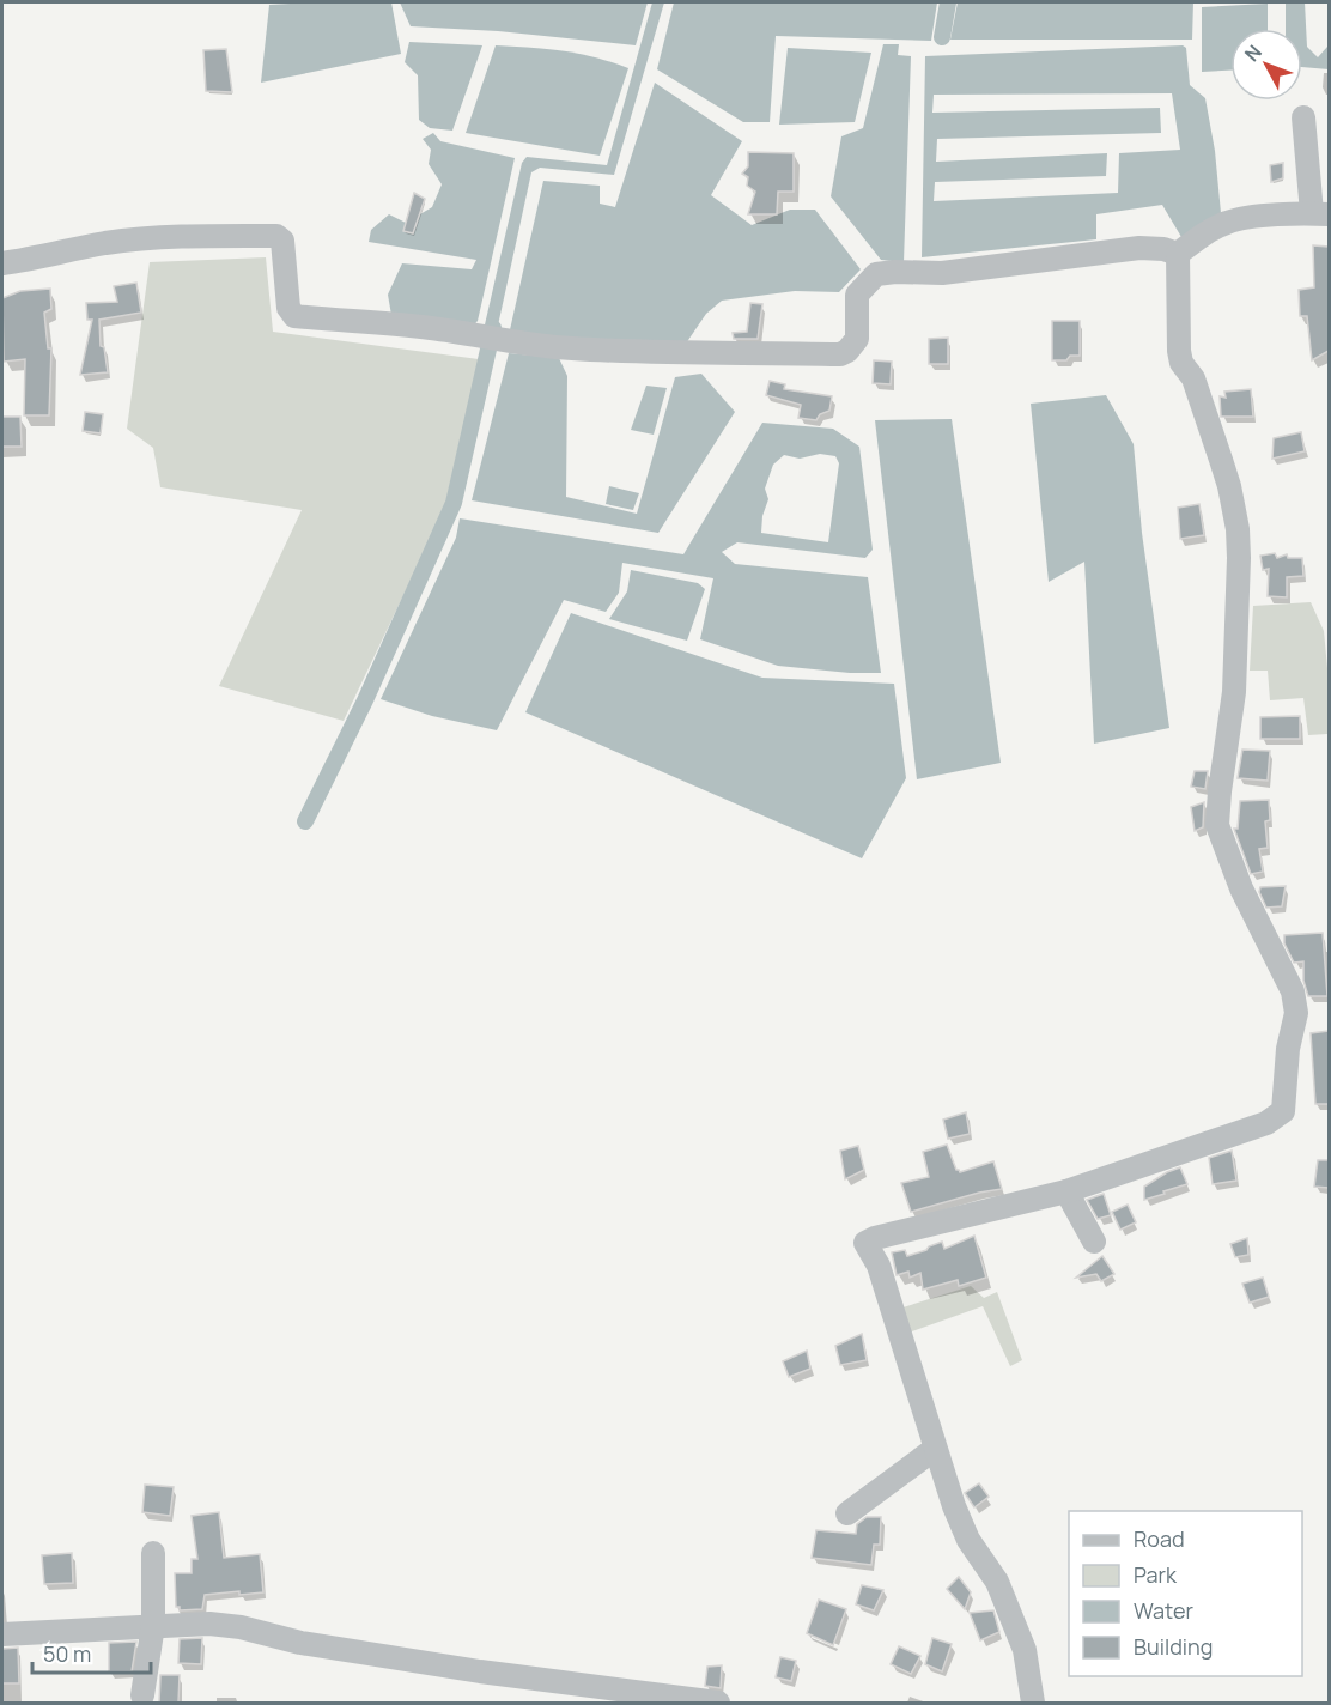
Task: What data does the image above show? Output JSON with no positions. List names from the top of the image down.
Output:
{
  "legend": [
    "Road",
    "Park",
    "Water",
    "Building"
  ],
  "scale_bar": "50 m",
  "north": "top left"
}
